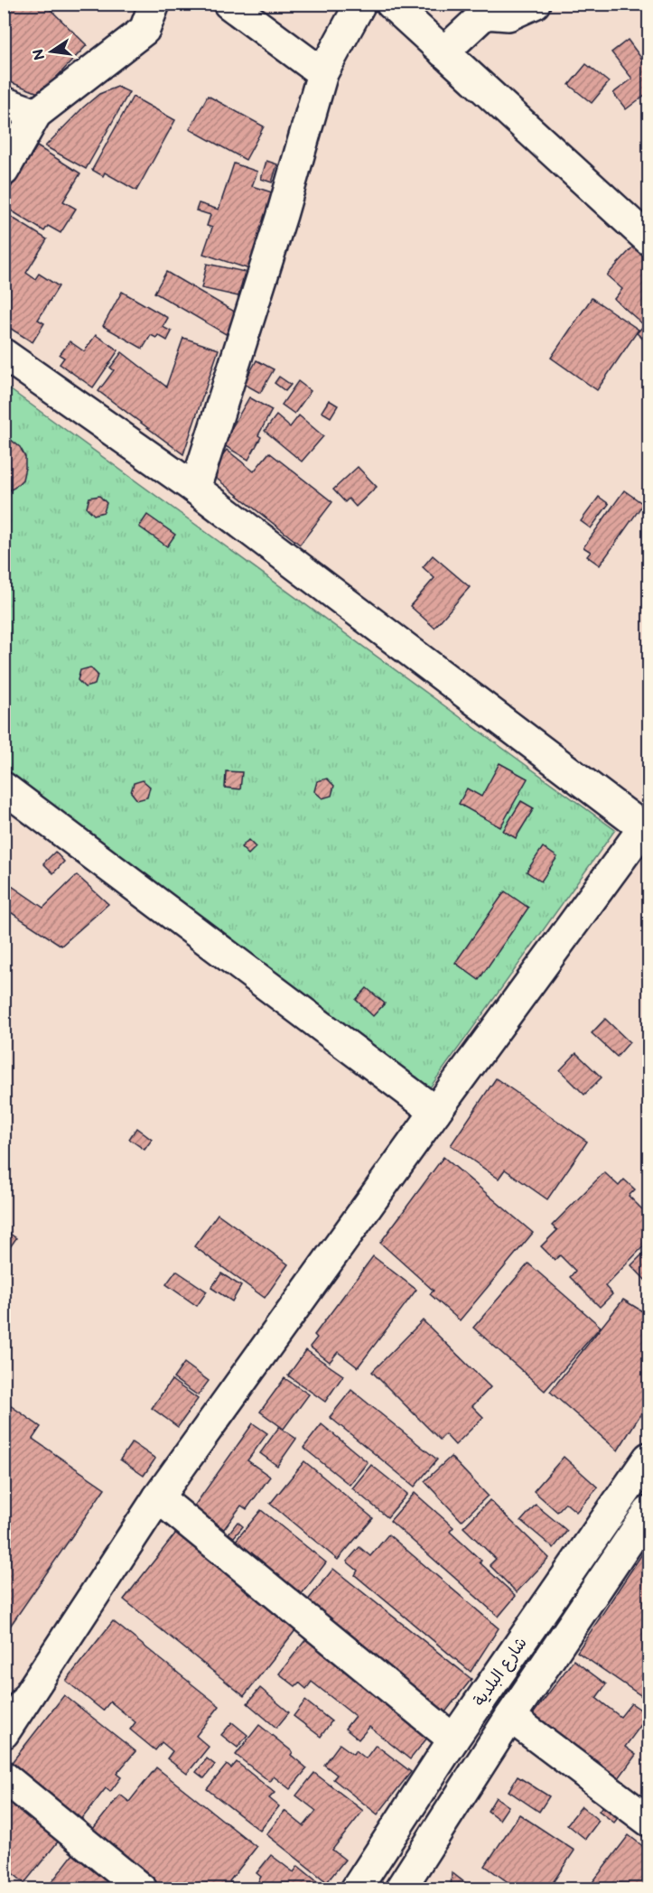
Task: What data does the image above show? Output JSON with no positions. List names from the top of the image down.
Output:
{
  "streets": {
    "street": ["شارع البلدية"]
  },
  "north": "left"
}
